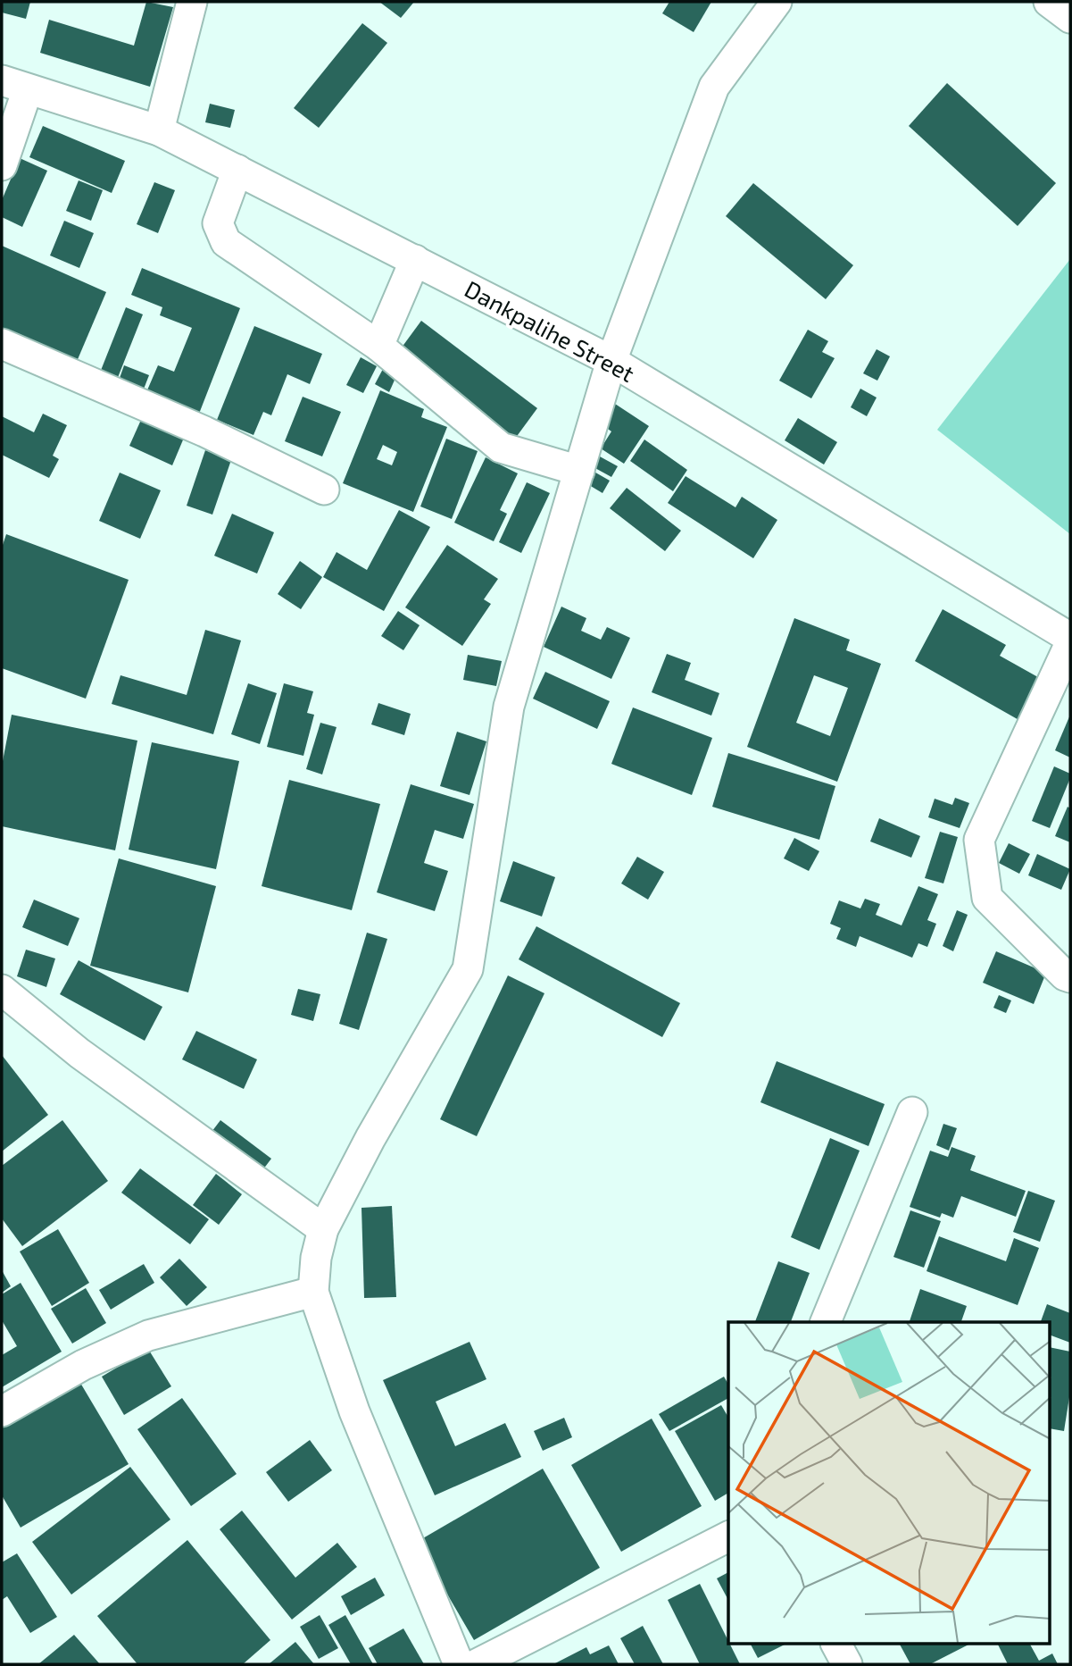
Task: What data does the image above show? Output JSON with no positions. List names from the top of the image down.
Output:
{
  "streets": {
    "street": ["Dankpalihe Street"]
  }
}
